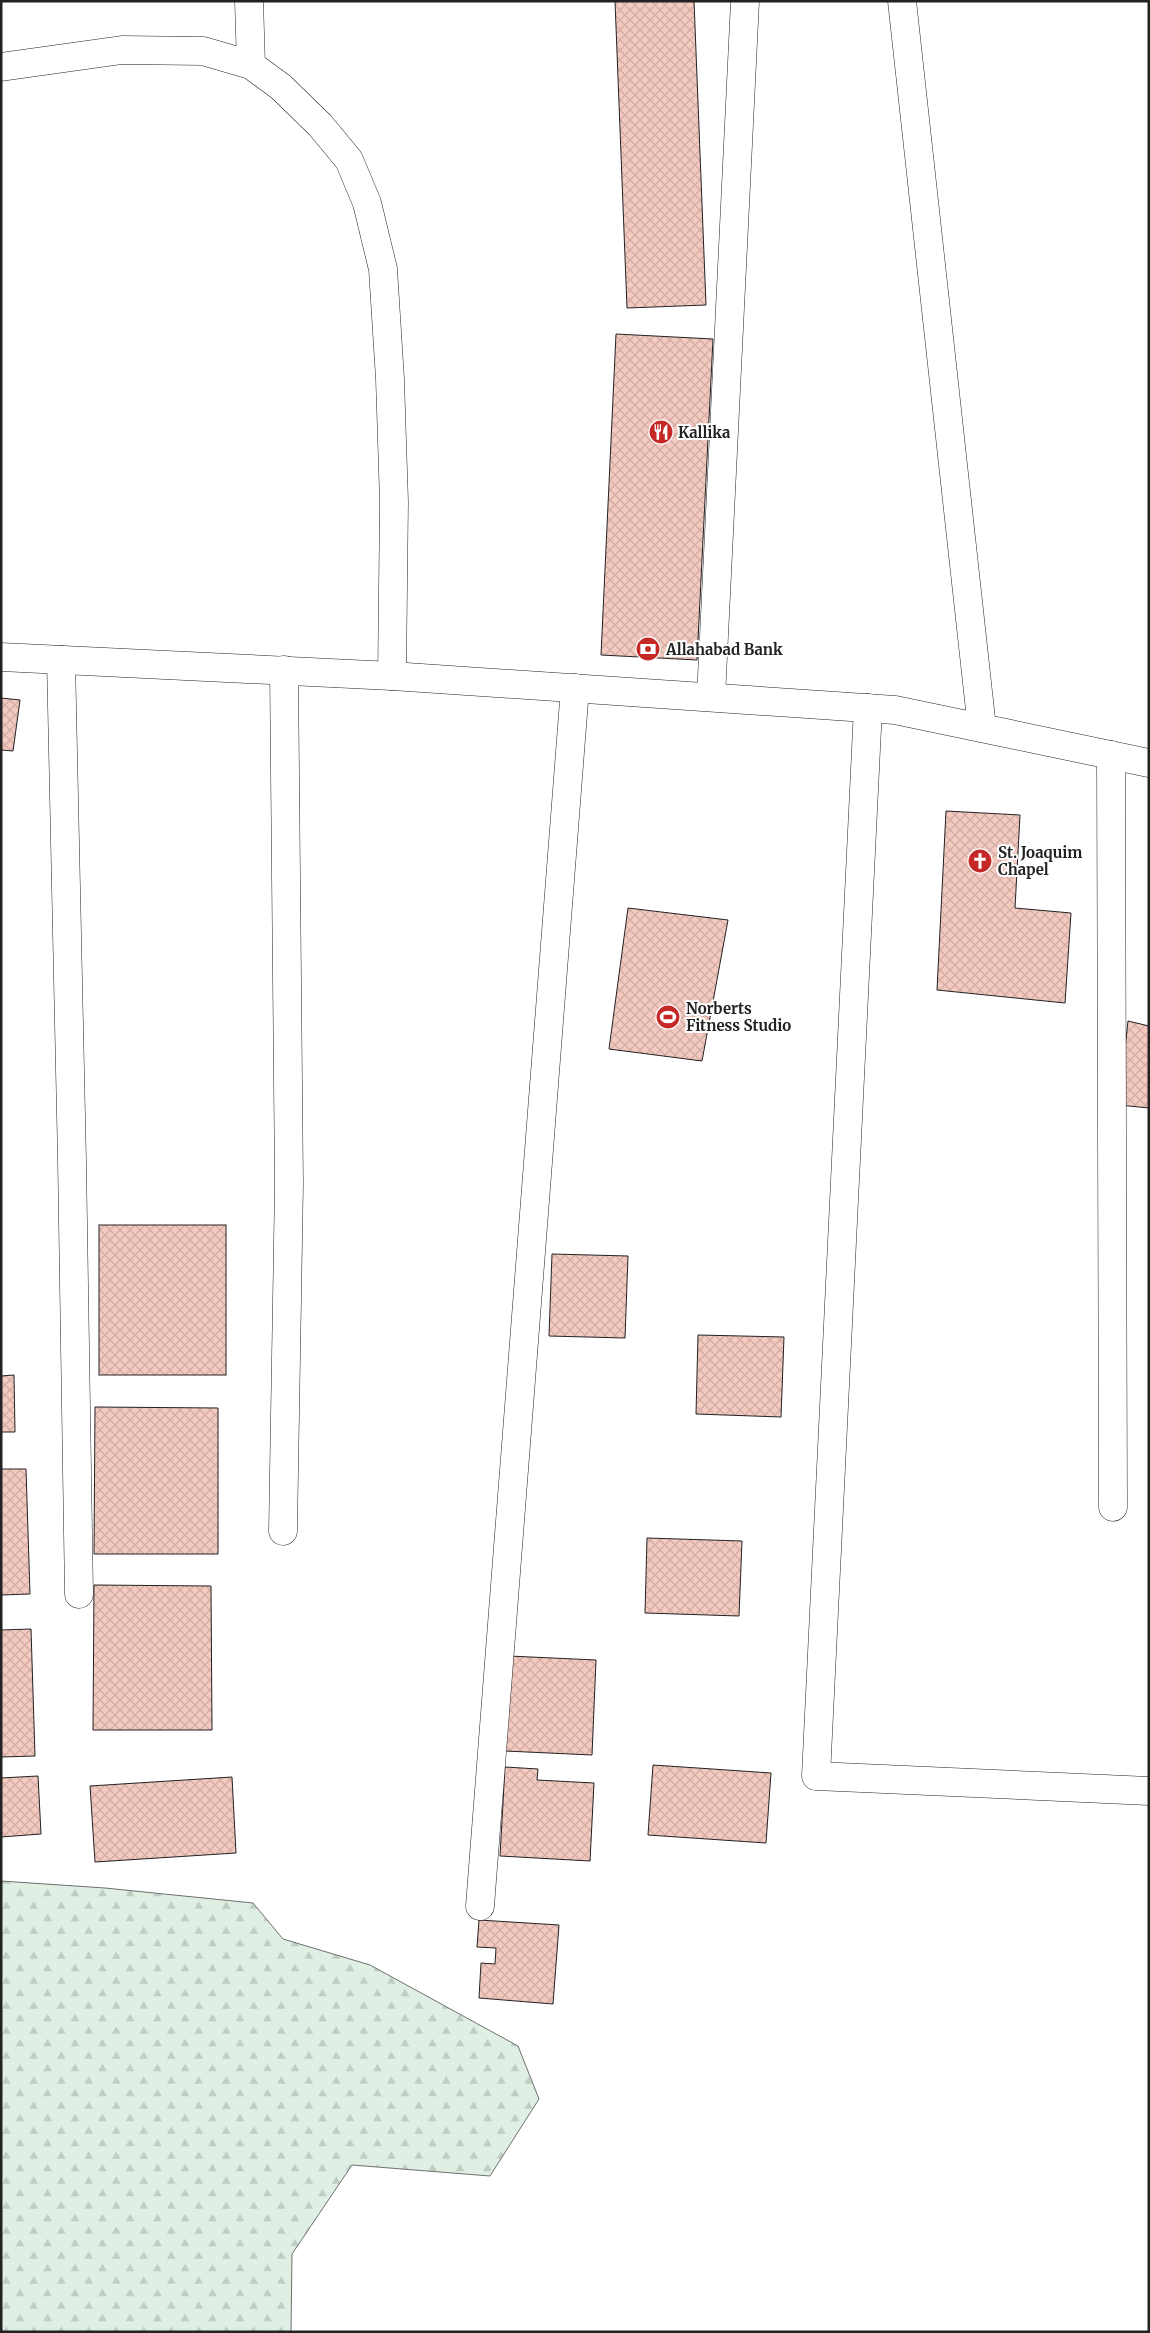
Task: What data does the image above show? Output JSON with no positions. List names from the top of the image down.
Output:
{
  "places": {
    "restaurant": ["Kallika"],
    "bank": ["Allahabad Bank"],
    "church": ["St. Joaquim Chapel"],
    "sports": ["Norberts Fitness Studio"]
  }
}
